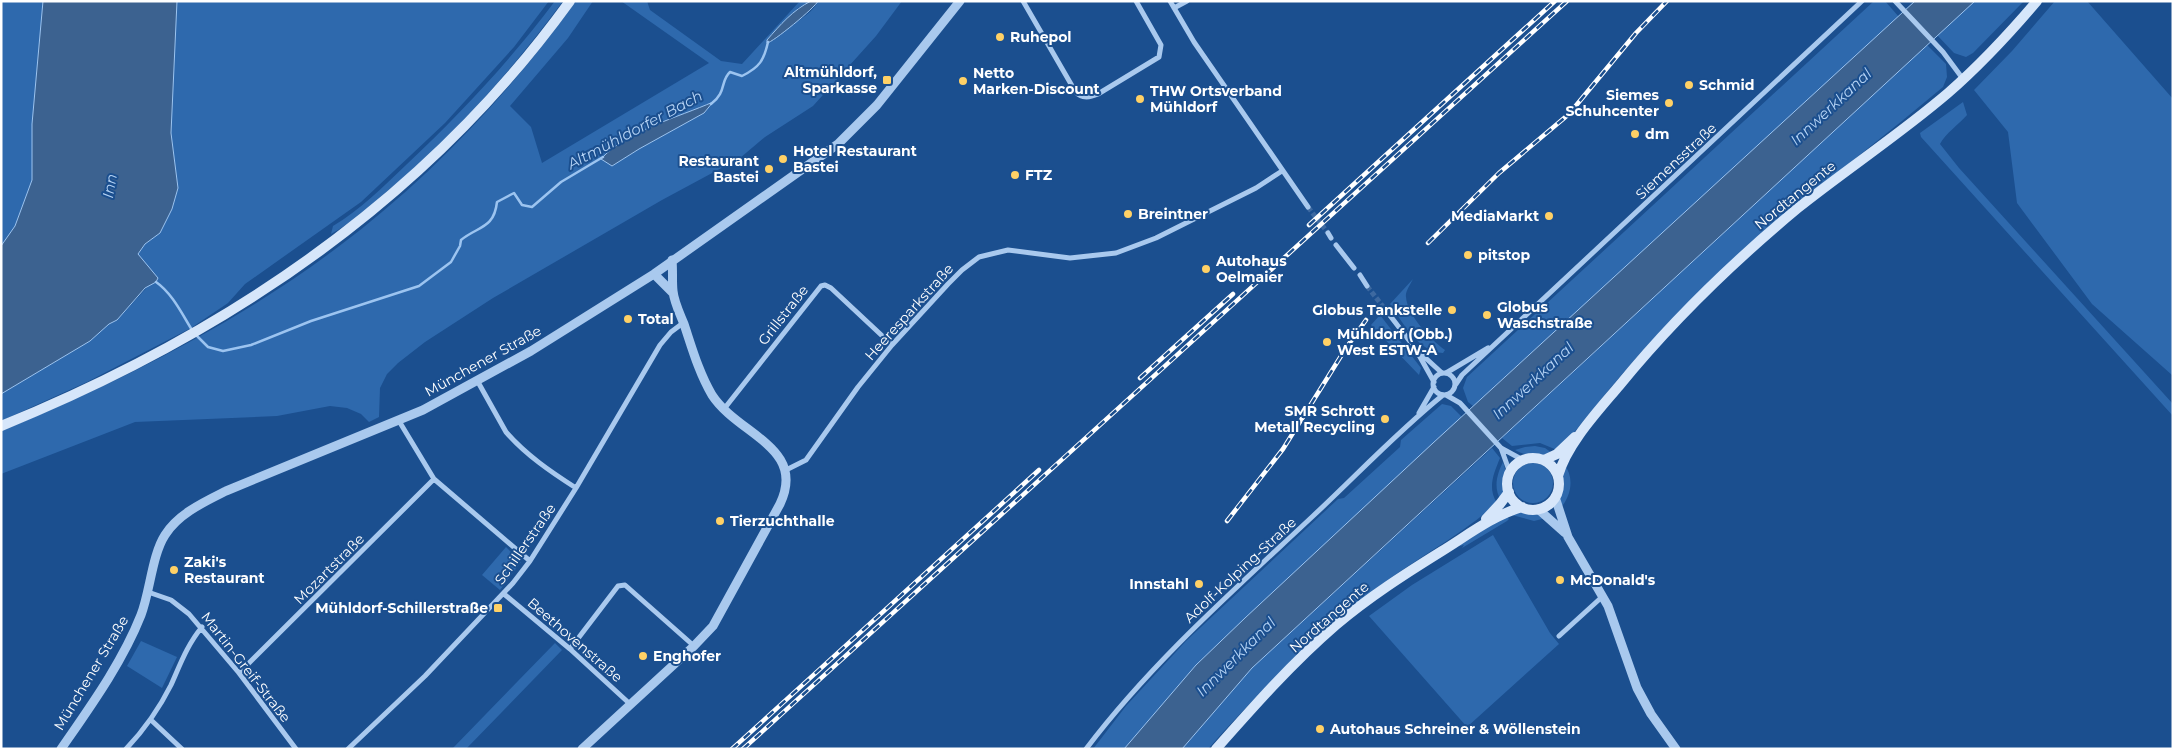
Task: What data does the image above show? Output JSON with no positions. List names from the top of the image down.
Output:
{
  "streets": {
    "main road": ["Nordtangente"],
    "street": [
      "Siemensstraße",
      "Heeresparkstraße",
      "Grillstraße",
      "Münchener Straße",
      "Schillerstraße",
      "Mozartstraße",
      "Adolf-Kolping-Straße",
      "Beethovenstraße",
      "Martin-Greif-Straße"
    ]
  },
  "crossings": [
    ["Siemensstraße", "Adolf-Kolping-Straße"],
    ["Heeresparkstraße", "Grillstraße"],
    ["Münchener Straße", "Martin-Greif-Straße"],
    ["Schillerstraße", "Beethovenstraße"],
    ["Mozartstraße", "Martin-Greif-Straße"]
  ],
  "water": ["Innwerkkanal", "Altmühldorfer Bach", "Inn"],
  "places": {
    "other": [
      "Ruhepol",
      "Netto Marken-Discount",
      "Schmid",
      "THW Ortsverband Mühldorf",
      "Siemes Schuhcenter",
      "dm",
      "Hotel Restaurant Bastei",
      "Restaurant Bastei",
      "FTZ",
      "Breintner",
      "MediaMarkt",
      "pitstop",
      "Autohaus Oelmaier",
      "Globus Tankstelle",
      "Globus Waschstraße",
      "Total",
      "Mühldorf (Obb.) West ESTW-A",
      "SMR Schrott Metall Recycling",
      "Tierzuchthalle",
      "Zaki's Restaurant",
      "McDonald's",
      "Innstahl",
      "Enghofer",
      "Autohaus Schreiner & Wöllenstein"
    ],
    "transit": ["Altmühldorf, Sparkasse", "Mühldorf-Schillerstraße"]
  }
}
